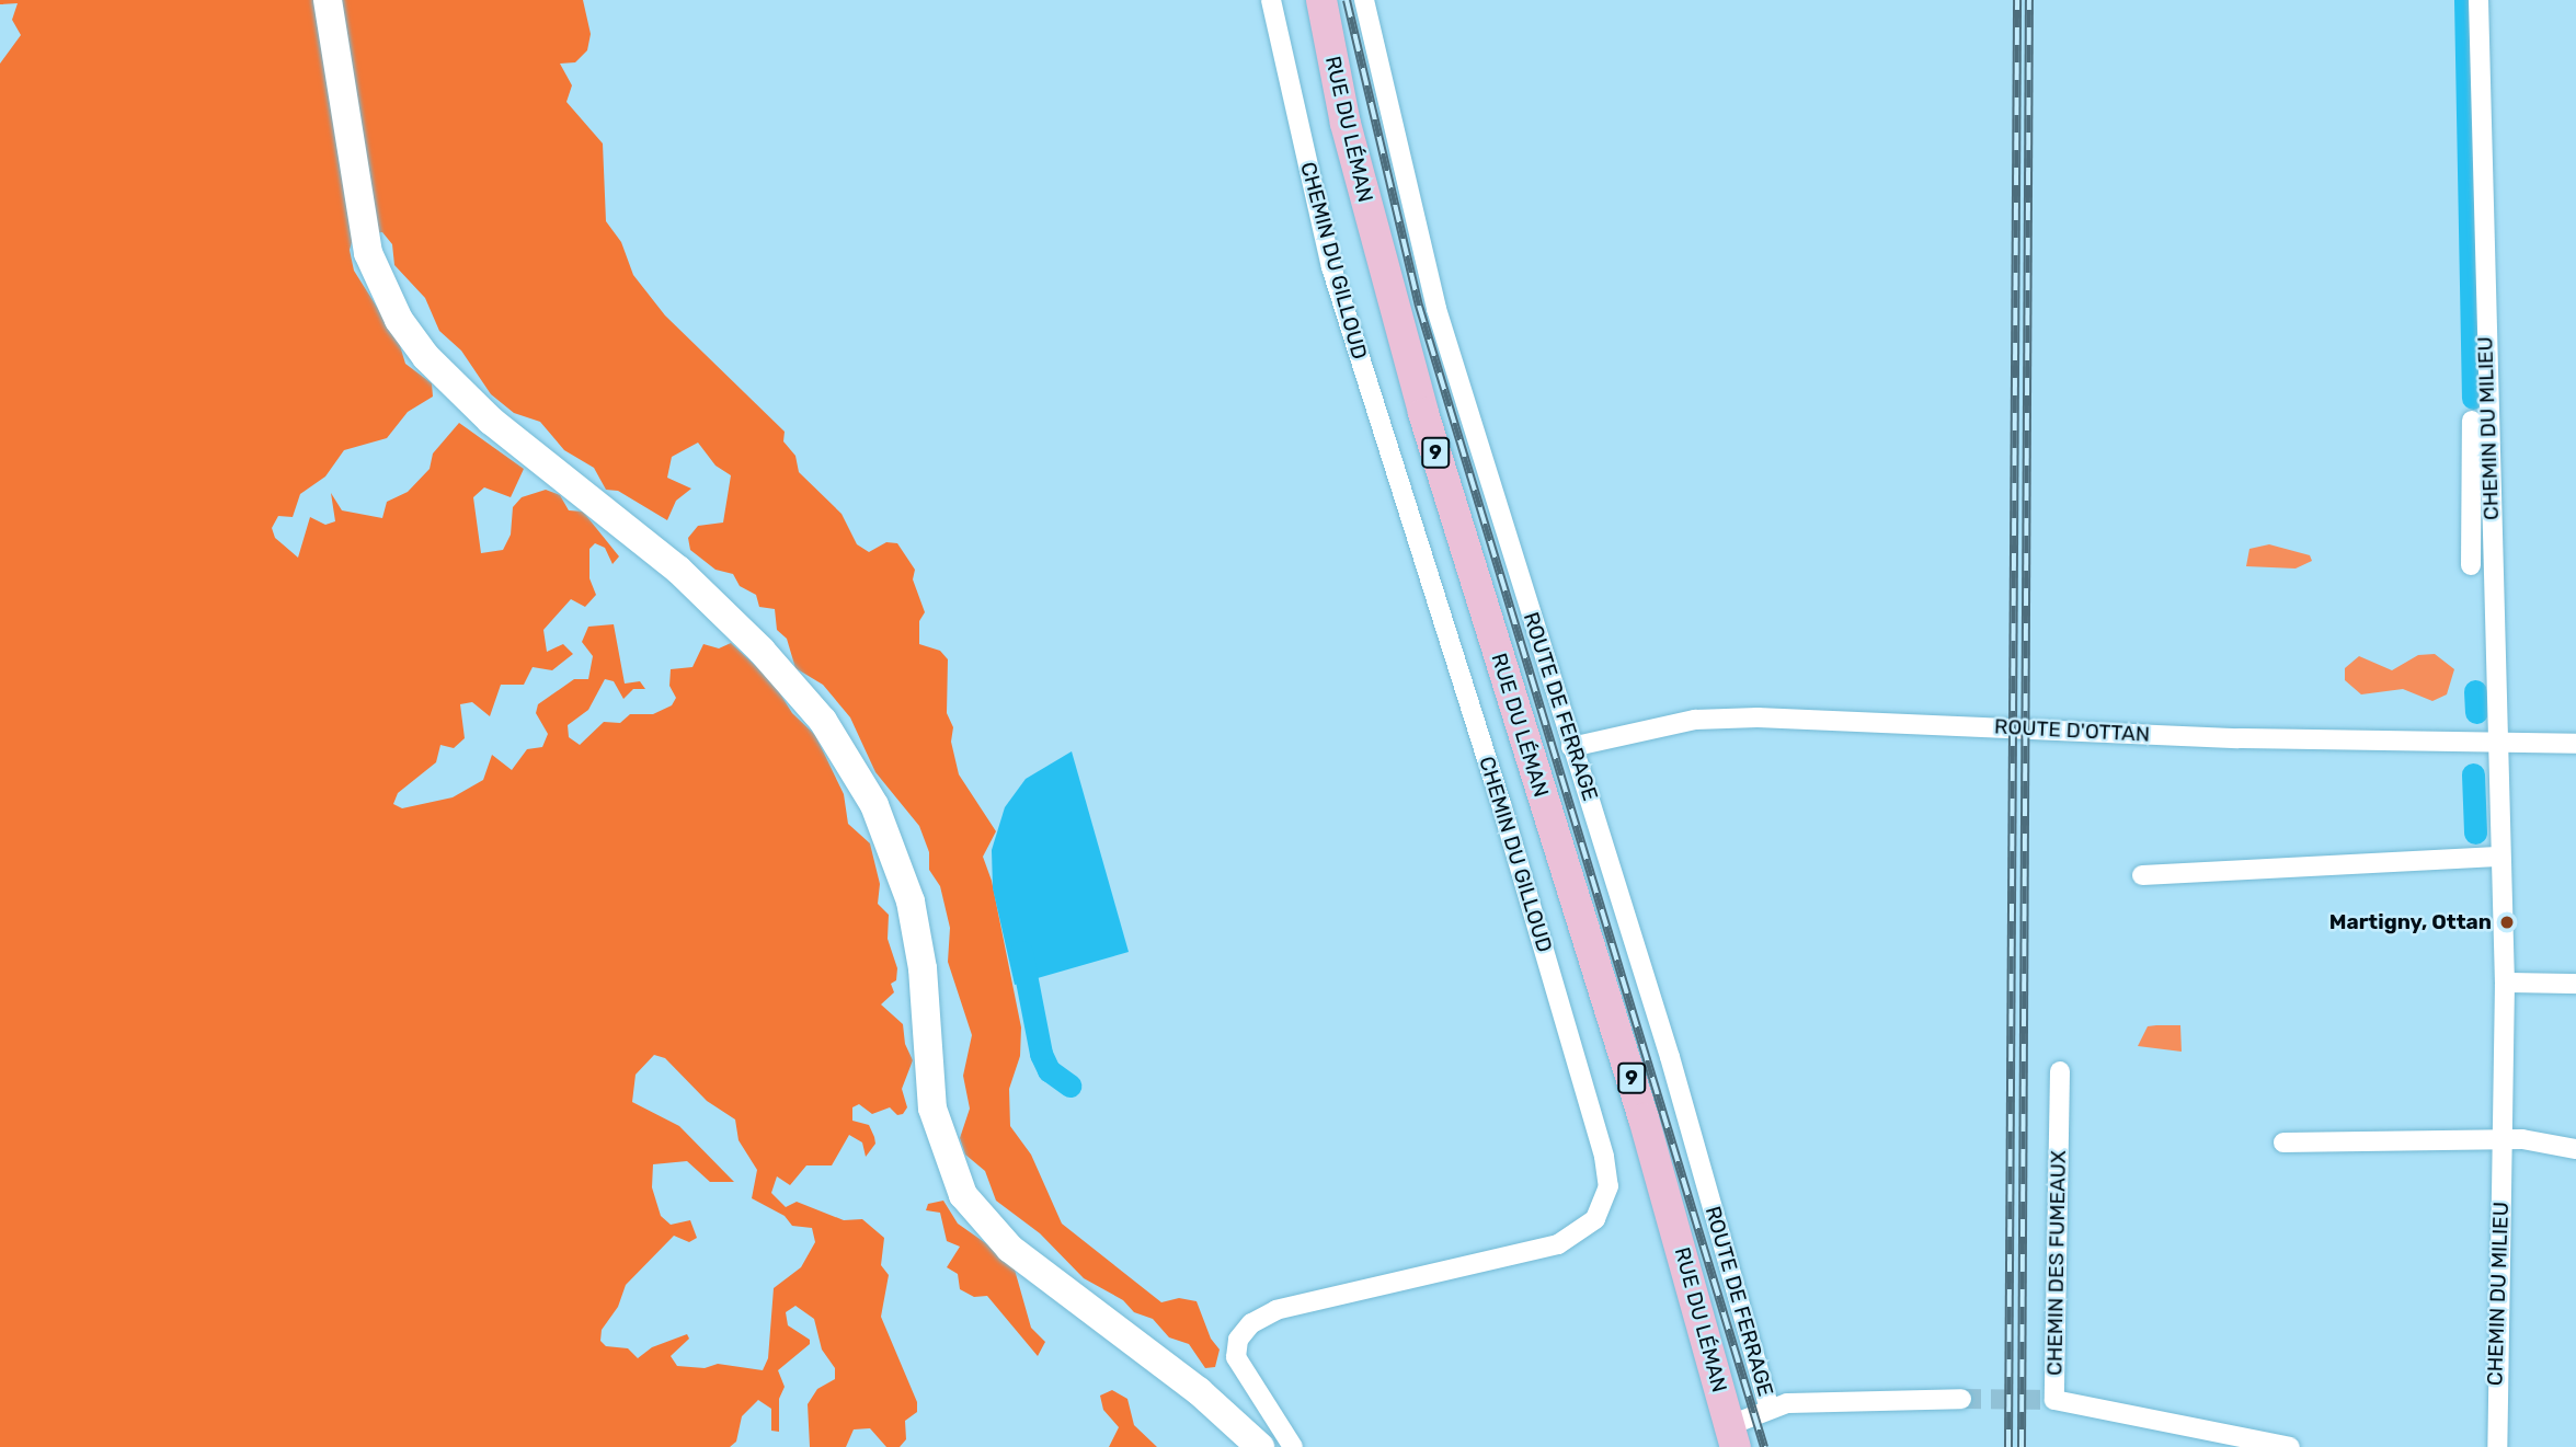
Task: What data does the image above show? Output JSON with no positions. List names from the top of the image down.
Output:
{
  "streets": {
    "main road": ["RUE DU LÉMAN", "9"],
    "street": [
      "CHEMIN DU GILLOUD",
      "CHEMIN DU MILIEU",
      "ROUTE DE FERRAGE",
      "ROUTE D'OTTAN",
      "CHEMIN DES FUMEAUX"
    ]
  },
  "crossings": [
    ["CHEMIN DU MILIEU", "ROUTE D'OTTAN"],
    ["ROUTE DE FERRAGE", "ROUTE D'OTTAN"]
  ],
  "places": ["Martigny, Ottan"]
}
